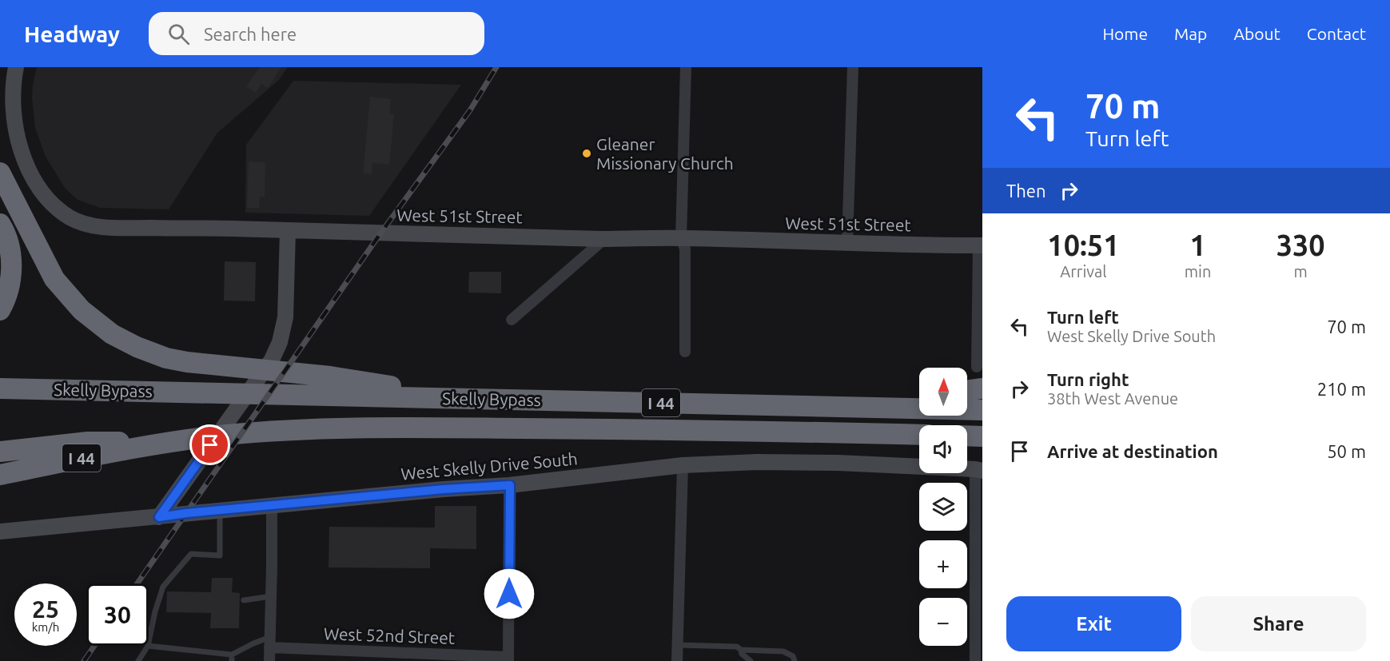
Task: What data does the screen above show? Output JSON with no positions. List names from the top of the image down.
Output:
{
  "streets": {
    "highway": ["Skelly Bypass", "I 44"],
    "street": ["West 51st Street", "West Skelly Drive South", "West 52nd Street"]
  },
  "places": ["Gleaner Missionary Church"],
  "north": "top",
  "page": {
    "header": "Headway",
    "search": "Search here",
    "nav": [
      "Home",
      "Map",
      "About",
      "Contact"
    ],
    "turn": ["70 m", "Turn left"],
    "then": "Then",
    "eta": [
      "10:51",
      "Arrival",
      "1",
      "min",
      "330",
      "m"
    ],
    "list": [
      {
        "name": "Turn left",
        "note": "West Skelly Drive South",
        "value": "70 m"
      },
      {
        "name": "Turn right",
        "note": "38th West Avenue",
        "value": "210 m"
      },
      {
        "name": "Arrive at destination",
        "value": "50 m"
      }
    ],
    "map_buttons": ["+", "−"],
    "speed": "25 km/h",
    "limit": "30",
    "buttons": ["Exit", "Share"]
  }
}
